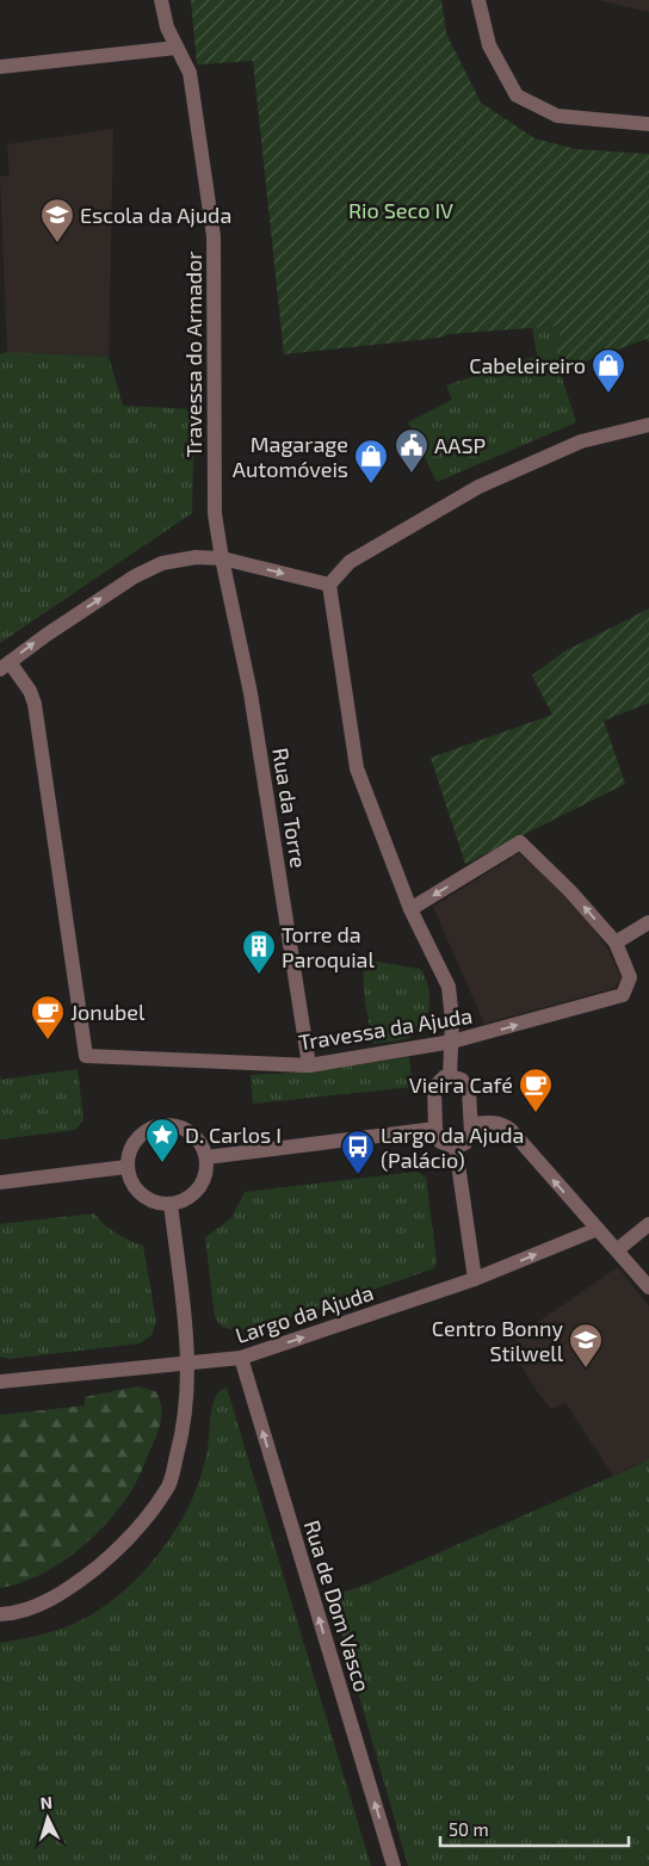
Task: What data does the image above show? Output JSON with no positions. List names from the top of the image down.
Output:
{
  "streets": {
    "street": [
      "Travessa do Armador",
      "Rua da Torre",
      "Travessa da Ajuda",
      "Largo da Ajuda",
      "Rua de Dom Vasco"
    ]
  },
  "crossings": [
    ["Travessa do Armador", "Rua da Torre"],
    ["Rua da Torre", "Travessa da Ajuda"],
    ["Largo da Ajuda", "Rua de Dom Vasco"]
  ],
  "one_way": ["Largo da Ajuda", "Rua de Dom Vasco"],
  "parks": ["Rio Seco IV"],
  "places": {
    "school or university": ["Escola da Ajuda", "Centro Bonny Stilwell"],
    "shop": ["Cabeleireiro", "Magarage Automóveis"],
    "public building": ["AASP"],
    "building": ["Torre da Paroquial"],
    "cafe": ["Jonubel", "Vieira Café"],
    "place": ["D. Carlos I"],
    "bus stop": ["Largo da Ajuda (Palácio)"]
  },
  "scale_bar": "50 m",
  "north": "top"
}
